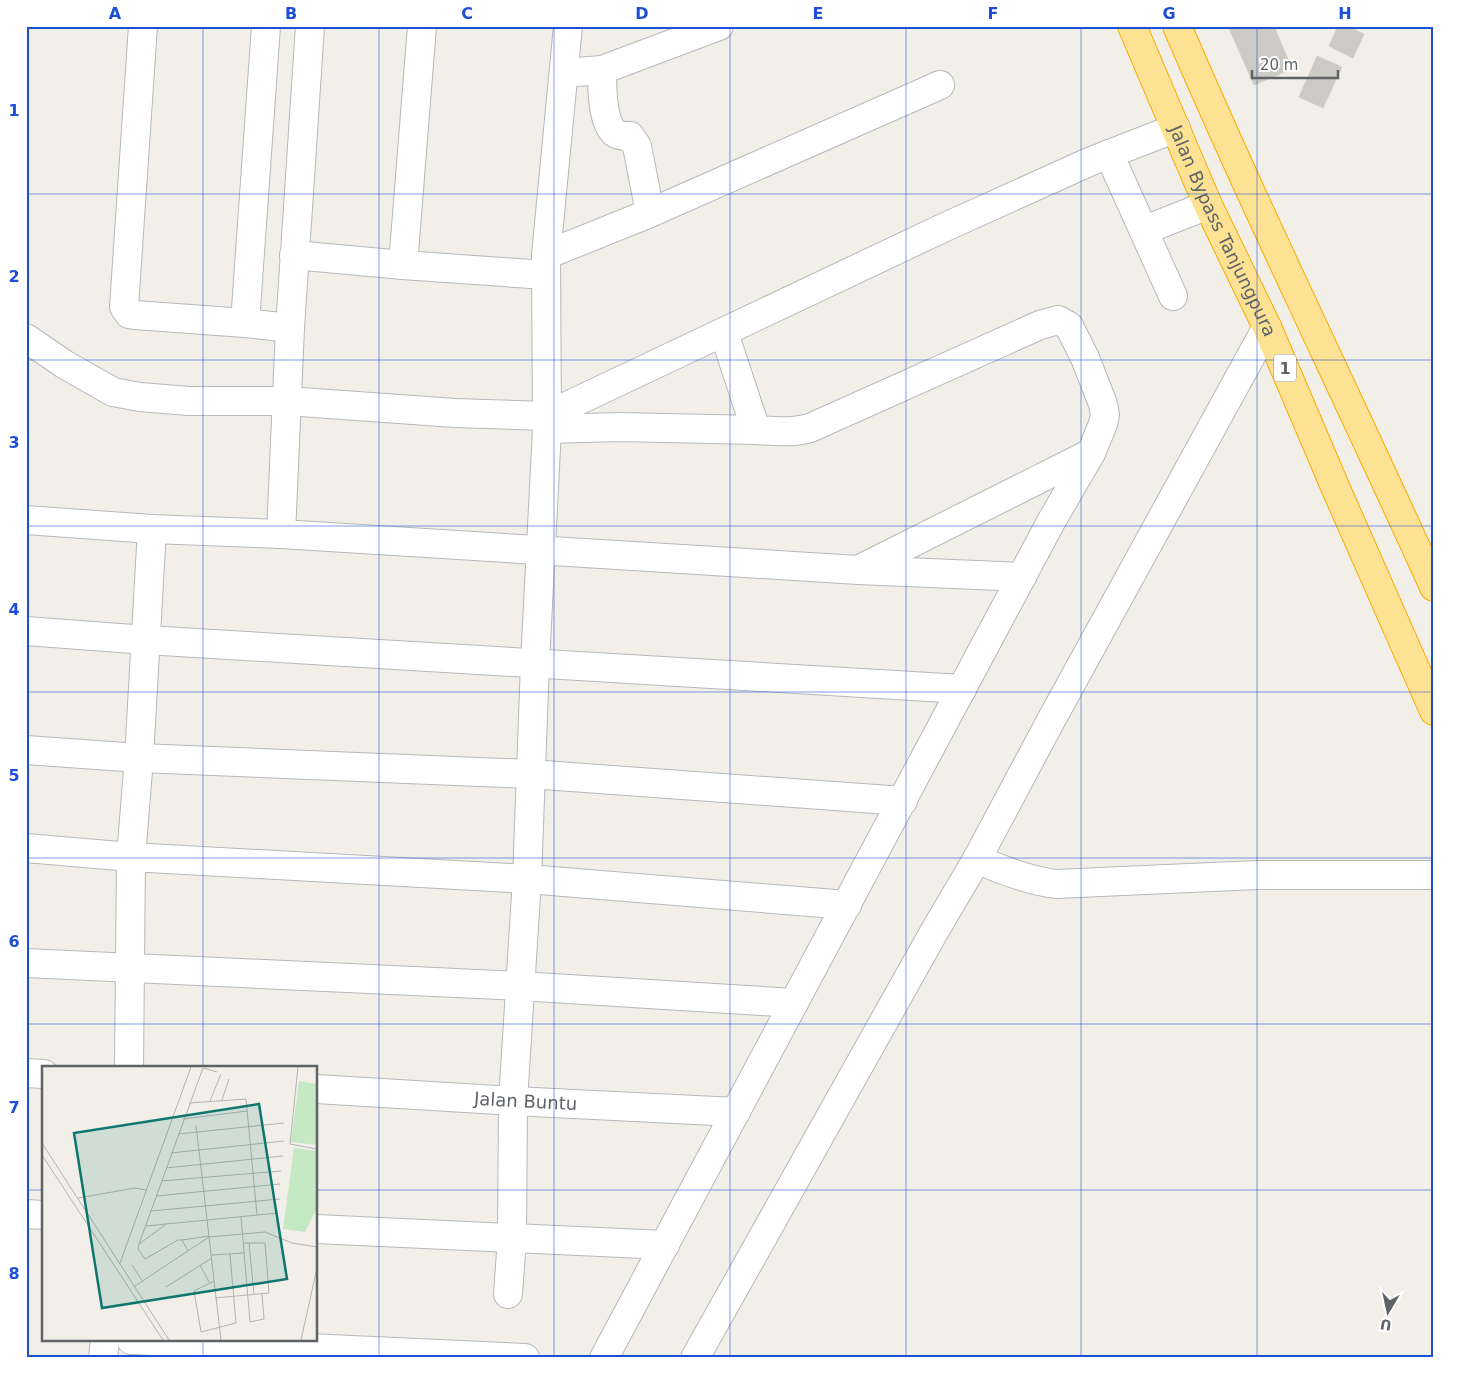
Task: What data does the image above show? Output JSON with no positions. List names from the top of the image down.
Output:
{
  "streets": {
    "highway": ["Jalan Bypass Tanjungpura", "1"],
    "street": ["Jalan Buntu"]
  },
  "scale_bar": "20 m",
  "north": "bottom",
  "grid": {
    "columns": [
      "A",
      "B",
      "C",
      "D",
      "E",
      "F",
      "G",
      "H"
    ],
    "rows": [
      "1",
      "2",
      "3",
      "4",
      "5",
      "6",
      "7",
      "8"
    ]
  }
}
